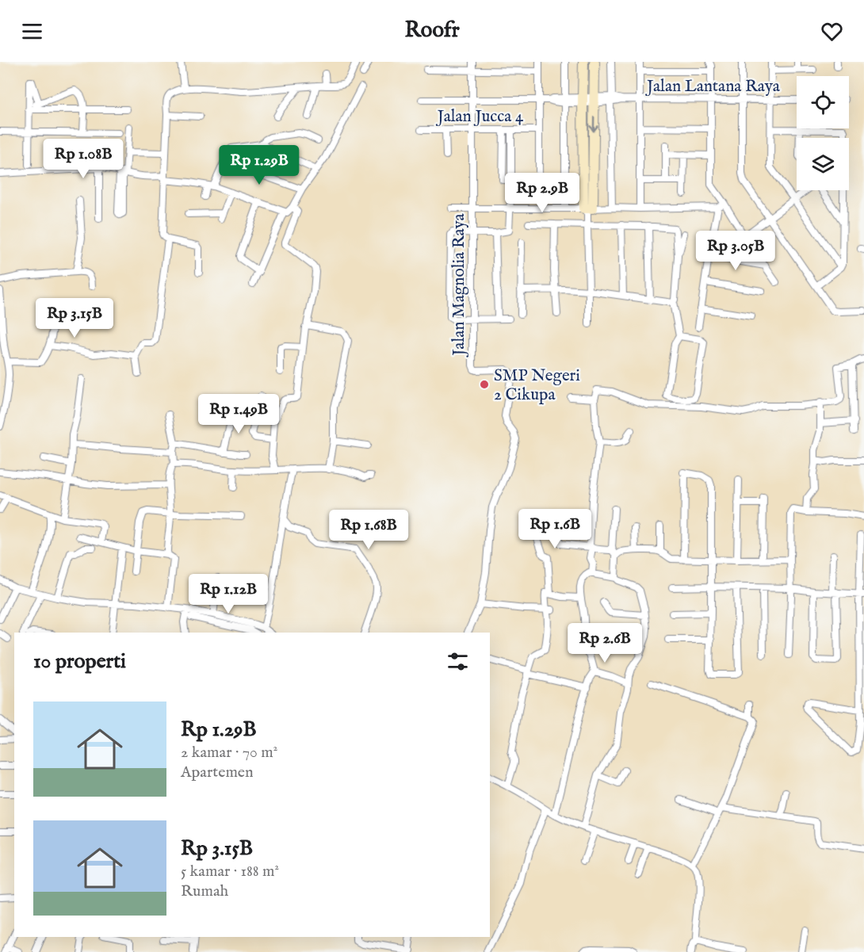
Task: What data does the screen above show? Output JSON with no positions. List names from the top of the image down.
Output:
{
  "streets": {
    "street": ["Jalan Lantana Raya", "Jalan Jucca 4", "Jalan Magnolia Raya"]
  },
  "crossings": [
    ["Jalan Lantana Raya", "Jalan Magnolia Raya"],
    ["Jalan Jucca 4", "Jalan Magnolia Raya"]
  ],
  "places": ["SMP Negeri 2 Cikupa"],
  "page": {
    "header": "Roofr",
    "price": [
      "Rp 1.08B",
      "Rp 1.29B",
      "Rp 2.9B",
      "Rp 3.05B",
      "Rp 3.15B",
      "Rp 1.49B",
      "Rp 1.6B",
      "Rp 1.68B",
      "Rp 1.12B",
      "Rp 2.6B"
    ],
    "heading": "10 properti",
    "list": [
      {
        "name": "Rp 1.29B",
        "note": "2 kamar · 70 m² · Apartemen"
      },
      {
        "name": "Rp 3.15B",
        "note": "5 kamar · 188 m² · Rumah"
      }
    ]
  }
}
